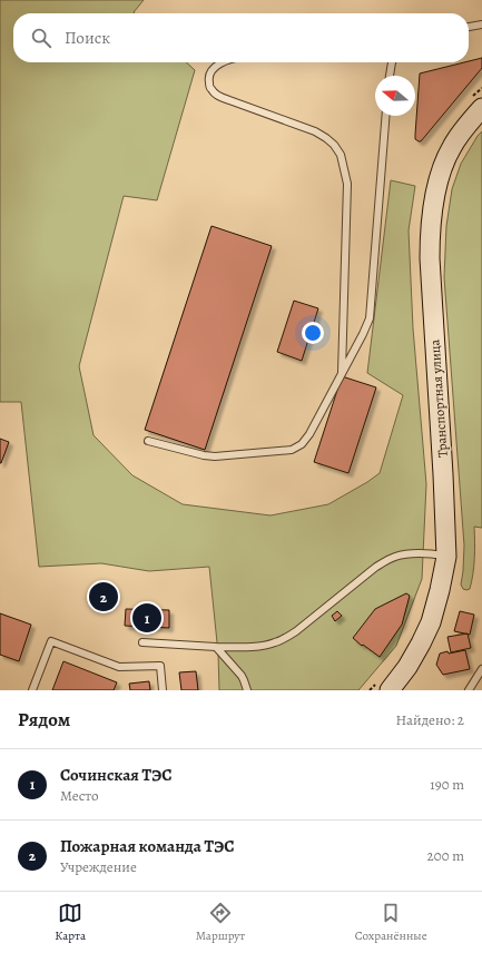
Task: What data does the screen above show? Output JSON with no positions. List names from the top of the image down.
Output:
{
  "streets": {
    "main road": ["Транспортная улица"]
  },
  "north": "left",
  "page": {
    "search": "Поиск",
    "pins": ["2", "1"],
    "heading": ["Рядом", "Найдено: 2"],
    "list": [
      {
        "mark": "1",
        "name": "Сочинская ТЭС",
        "note": "Место",
        "value": "190 m"
      },
      {
        "mark": "2",
        "name": "Пожарная команда ТЭС",
        "note": "Учреждение",
        "value": "200 m"
      }
    ],
    "nav": ["Карта", "Маршрут", "Сохранённые"]
  }
}
